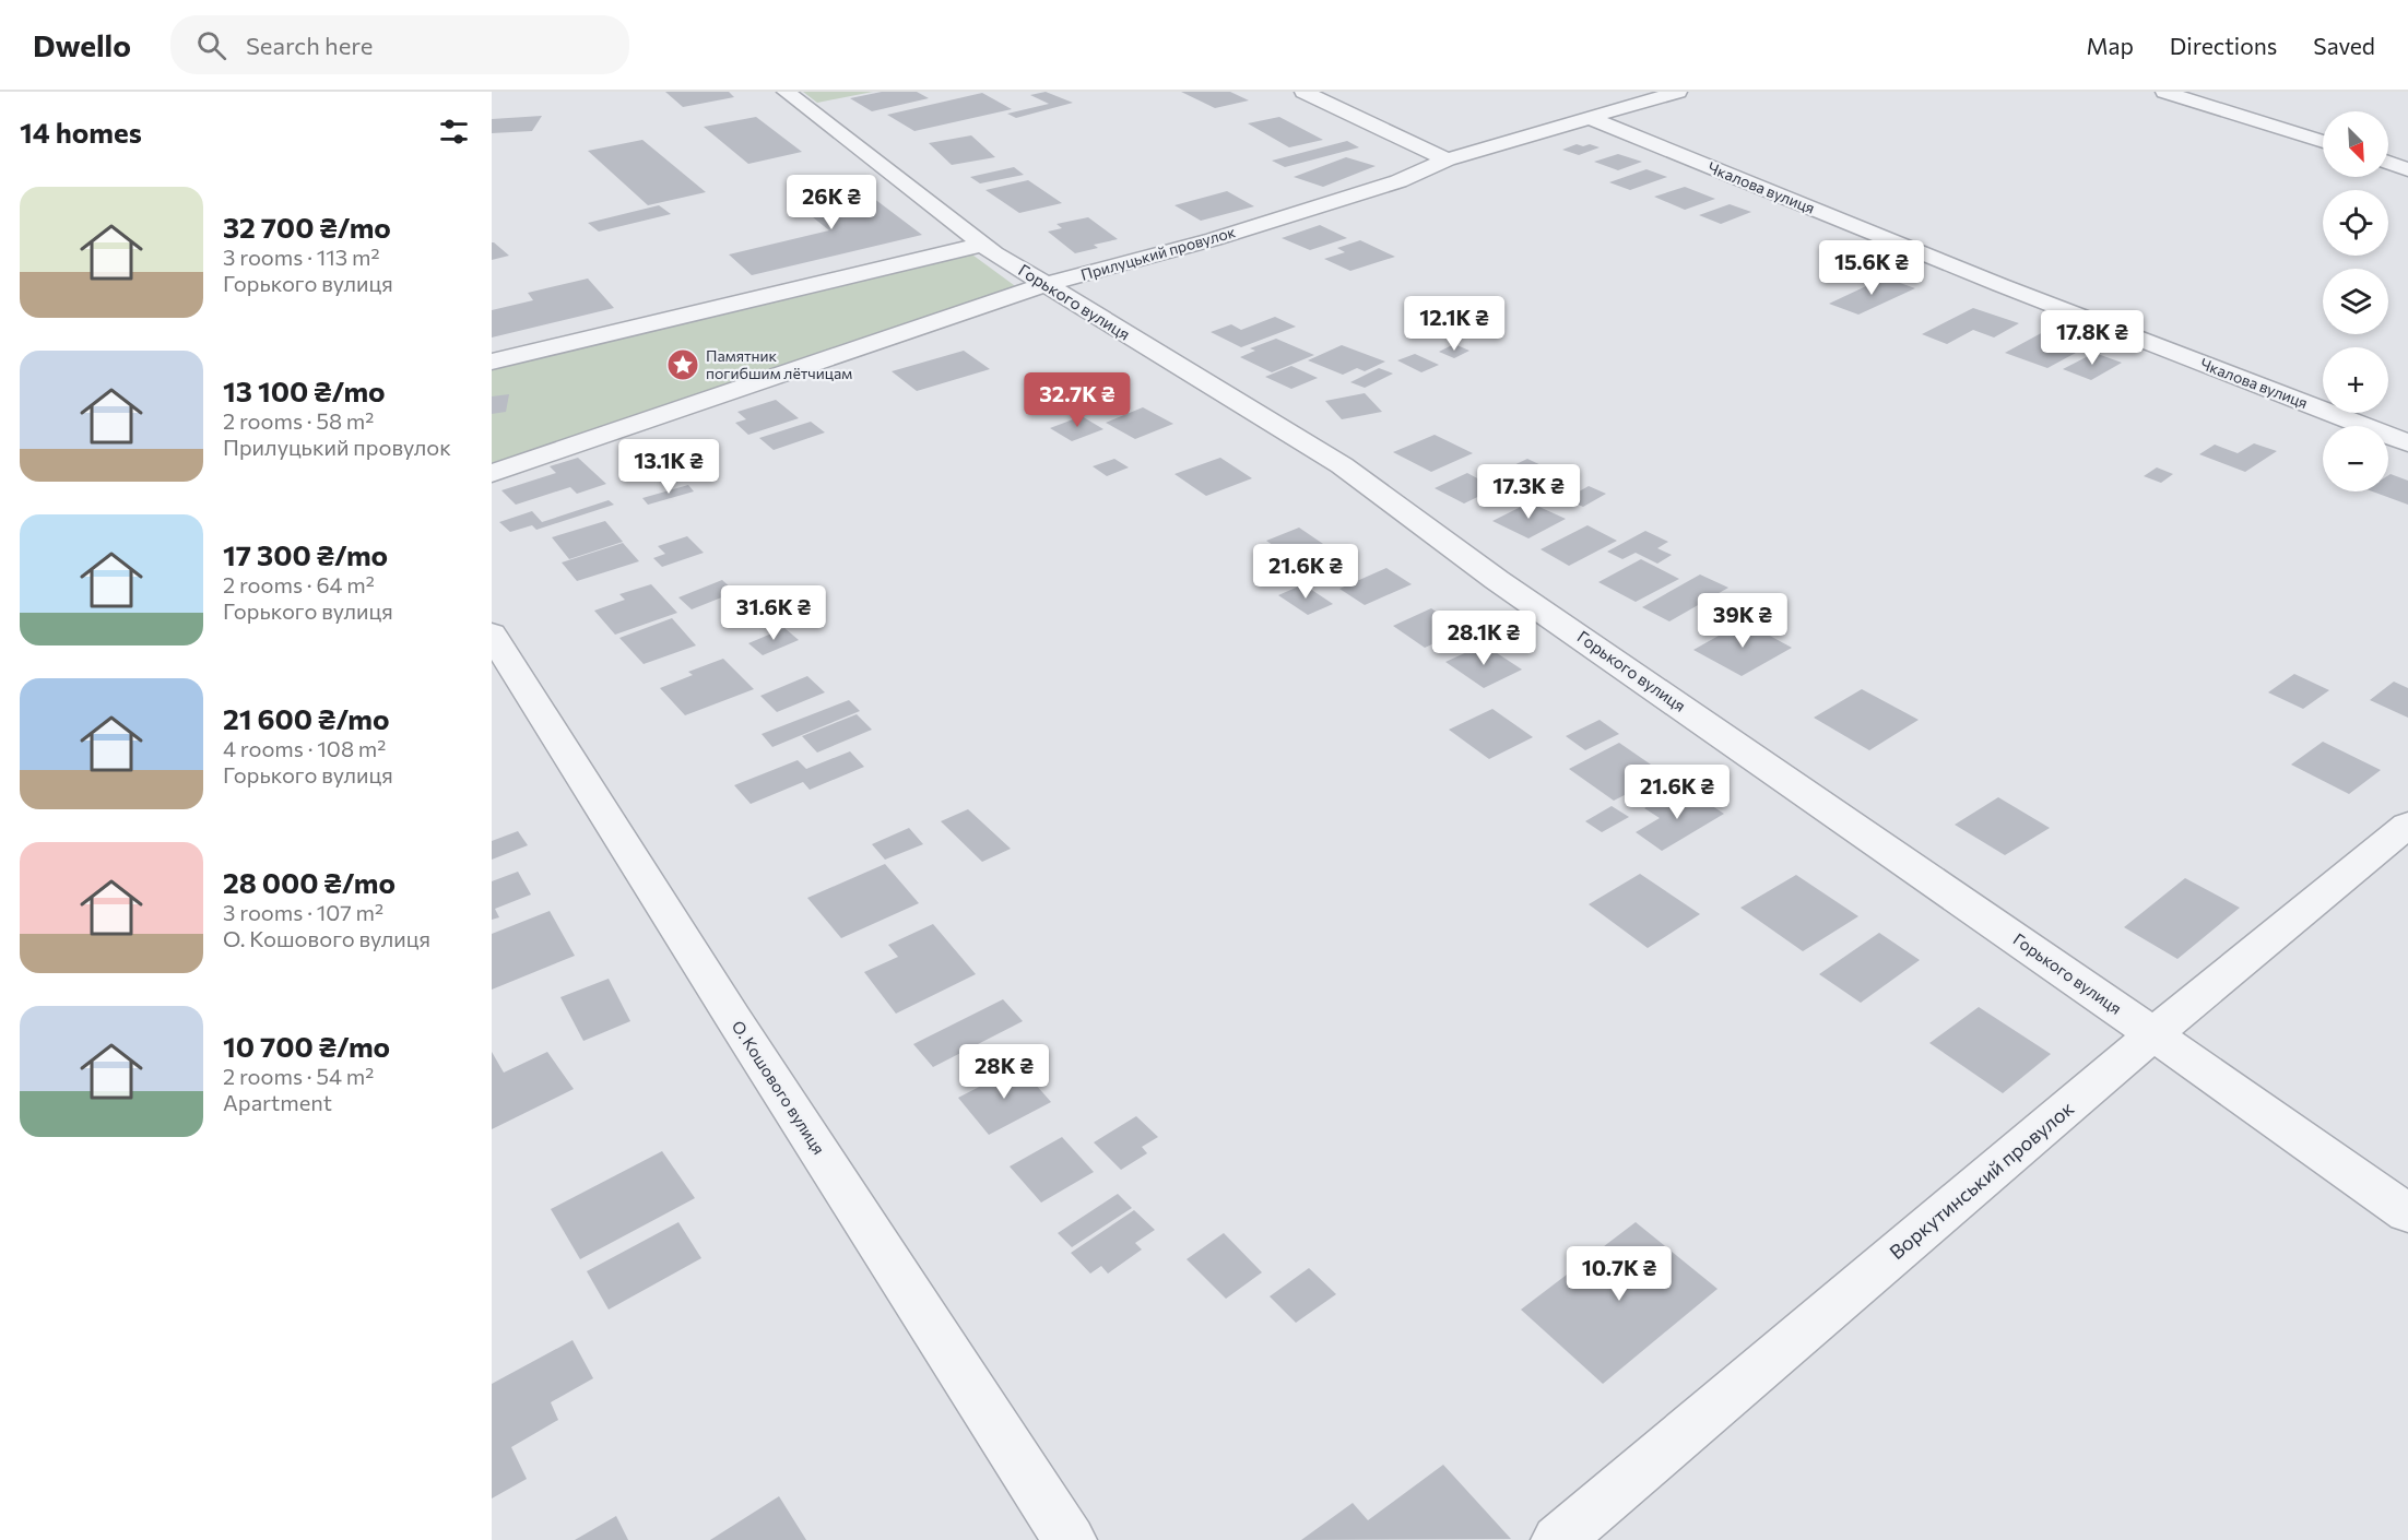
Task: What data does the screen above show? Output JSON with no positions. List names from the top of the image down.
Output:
{
  "streets": {
    "street": [
      "Чкалова вулиця",
      "Прилуцький провулок",
      "Горького вулиця",
      "О. Кошового вулиця",
      "Воркутинський провулок"
    ]
  },
  "crossings": [
    ["Чкалова вулиця", "Прилуцький провулок"],
    ["Прилуцький провулок", "Горького вулиця"],
    ["Горького вулиця", "Воркутинський провулок"]
  ],
  "places": {
    "place": ["Памятник погибшим лётчицам"]
  },
  "north": "bottom right",
  "page": {
    "header": "Dwello",
    "search": "Search here",
    "nav": ["Map", "Directions", "Saved"],
    "heading": "14 homes",
    "map_buttons": ["+", "−"],
    "list": [
      {
        "name": "32 700 ₴/mo",
        "note": "3 rooms · 113 m² · Горького вулиця"
      },
      {
        "name": "13 100 ₴/mo",
        "note": "2 rooms · 58 m² · Прилуцький провулок"
      },
      {
        "name": "17 300 ₴/mo",
        "note": "2 rooms · 64 m² · Горького вулиця"
      },
      {
        "name": "21 600 ₴/mo",
        "note": "4 rooms · 108 m² · Горького вулиця"
      },
      {
        "name": "28 000 ₴/mo",
        "note": "3 rooms · 107 m² · О. Кошового вулиця"
      },
      {
        "name": "10 700 ₴/mo",
        "note": "2 rooms · 54 m² · Apartment"
      }
    ],
    "price": [
      "26K ₴",
      "15.6K ₴",
      "12.1K ₴",
      "17.8K ₴",
      "32.7K ₴",
      "13.1K ₴",
      "17.3K ₴",
      "21.6K ₴",
      "31.6K ₴",
      "39K ₴",
      "28.1K ₴",
      "21.6K ₴",
      "28K ₴",
      "10.7K ₴"
    ]
  }
}
